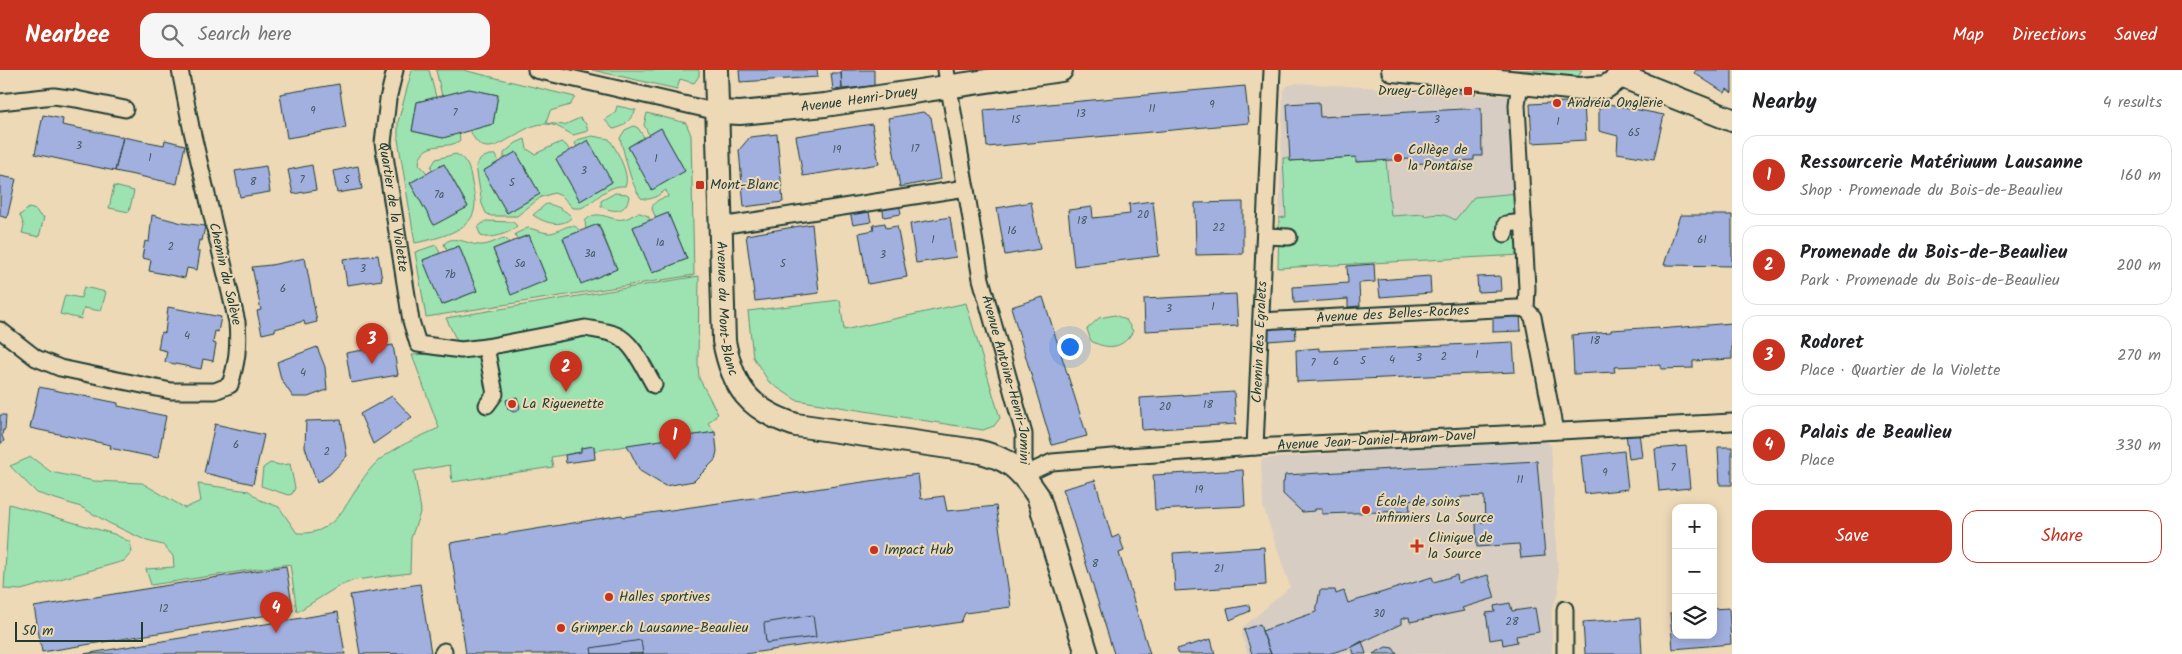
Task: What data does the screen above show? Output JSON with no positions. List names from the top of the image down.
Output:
{
  "streets": {
    "main road": ["Avenue Henri-Druey", "Avenue du Mont-Blanc", "Avenue Antoine-Henri-Jomini"],
    "street": [
      "Quartier de la Violette",
      "Chemin du Salève",
      "Avenue des Belles-Roches",
      "Chemin des Egralets",
      "Avenue Jean-Daniel-Abram-Davel"
    ]
  },
  "crossings": [
    ["Avenue Henri-Druey", "Avenue du Mont-Blanc"],
    ["Avenue Henri-Druey", "Avenue Antoine-Henri-Jomini"],
    ["Avenue du Mont-Blanc", "Avenue Antoine-Henri-Jomini"],
    ["Avenue du Mont-Blanc", "Avenue Jean-Daniel-Abram-Davel"],
    ["Avenue des Belles-Roches", "Chemin des Egralets"],
    ["Chemin des Egralets", "Avenue Jean-Daniel-Abram-Davel"],
    ["Avenue Antoine-Henri-Jomini", "Avenue Jean-Daniel-Abram-Davel"]
  ],
  "places": {
    "transit": ["Druey-Collège", "Mont-Blanc"],
    "other": [
      "Andréia Onglerie",
      "Collège de la Pontaise",
      "La Riguenette",
      "École de soins infirmiers La Source",
      "Impact Hub",
      "Halles sportives",
      "Grimper.ch Lausanne-Beaulieu"
    ],
    "health": ["Clinique de la Source"]
  },
  "house_numbers": [
    "9",
    "11",
    "9",
    "7",
    "13",
    "15",
    "3",
    "1",
    "65",
    "3",
    "17",
    "19",
    "1",
    "1",
    "3",
    "7",
    "5",
    "8",
    "5",
    "7a",
    "20",
    "18",
    "22",
    "16",
    "1",
    "61",
    "1a",
    "2",
    "3a",
    "3",
    "5a",
    "5",
    "3",
    "7b",
    "6",
    "1",
    "3",
    "4",
    "18",
    "1",
    "2",
    "3",
    "4",
    "5",
    "6",
    "7",
    "4",
    "18",
    "20",
    "6",
    "2",
    "7",
    "9",
    "11",
    "19",
    "8",
    "21",
    "12",
    "30",
    "28"
  ],
  "scale_bar": "50 m",
  "page": {
    "header": "Nearbee",
    "search": "Search here",
    "nav": ["Map", "Directions", "Saved"],
    "heading": ["Nearby", "4 results"],
    "list": [
      {
        "mark": "1",
        "name": "Ressourcerie Matériuum Lausanne",
        "note": "Shop · Promenade du Bois-de-Beaulieu",
        "value": "160 m"
      },
      {
        "mark": "2",
        "name": "Promenade du Bois-de-Beaulieu",
        "note": "Park · Promenade du Bois-de-Beaulieu",
        "value": "200 m"
      },
      {
        "mark": "3",
        "name": "Rodoret",
        "note": "Place · Quartier de la Violette",
        "value": "270 m"
      },
      {
        "mark": "4",
        "name": "Palais de Beaulieu",
        "note": "Place",
        "value": "330 m"
      }
    ],
    "pins": [
      "3",
      "2",
      "1",
      "4"
    ],
    "buttons": ["Save", "Share"],
    "map_buttons": ["+", "−"],
    "scale": "50 m"
  }
}
